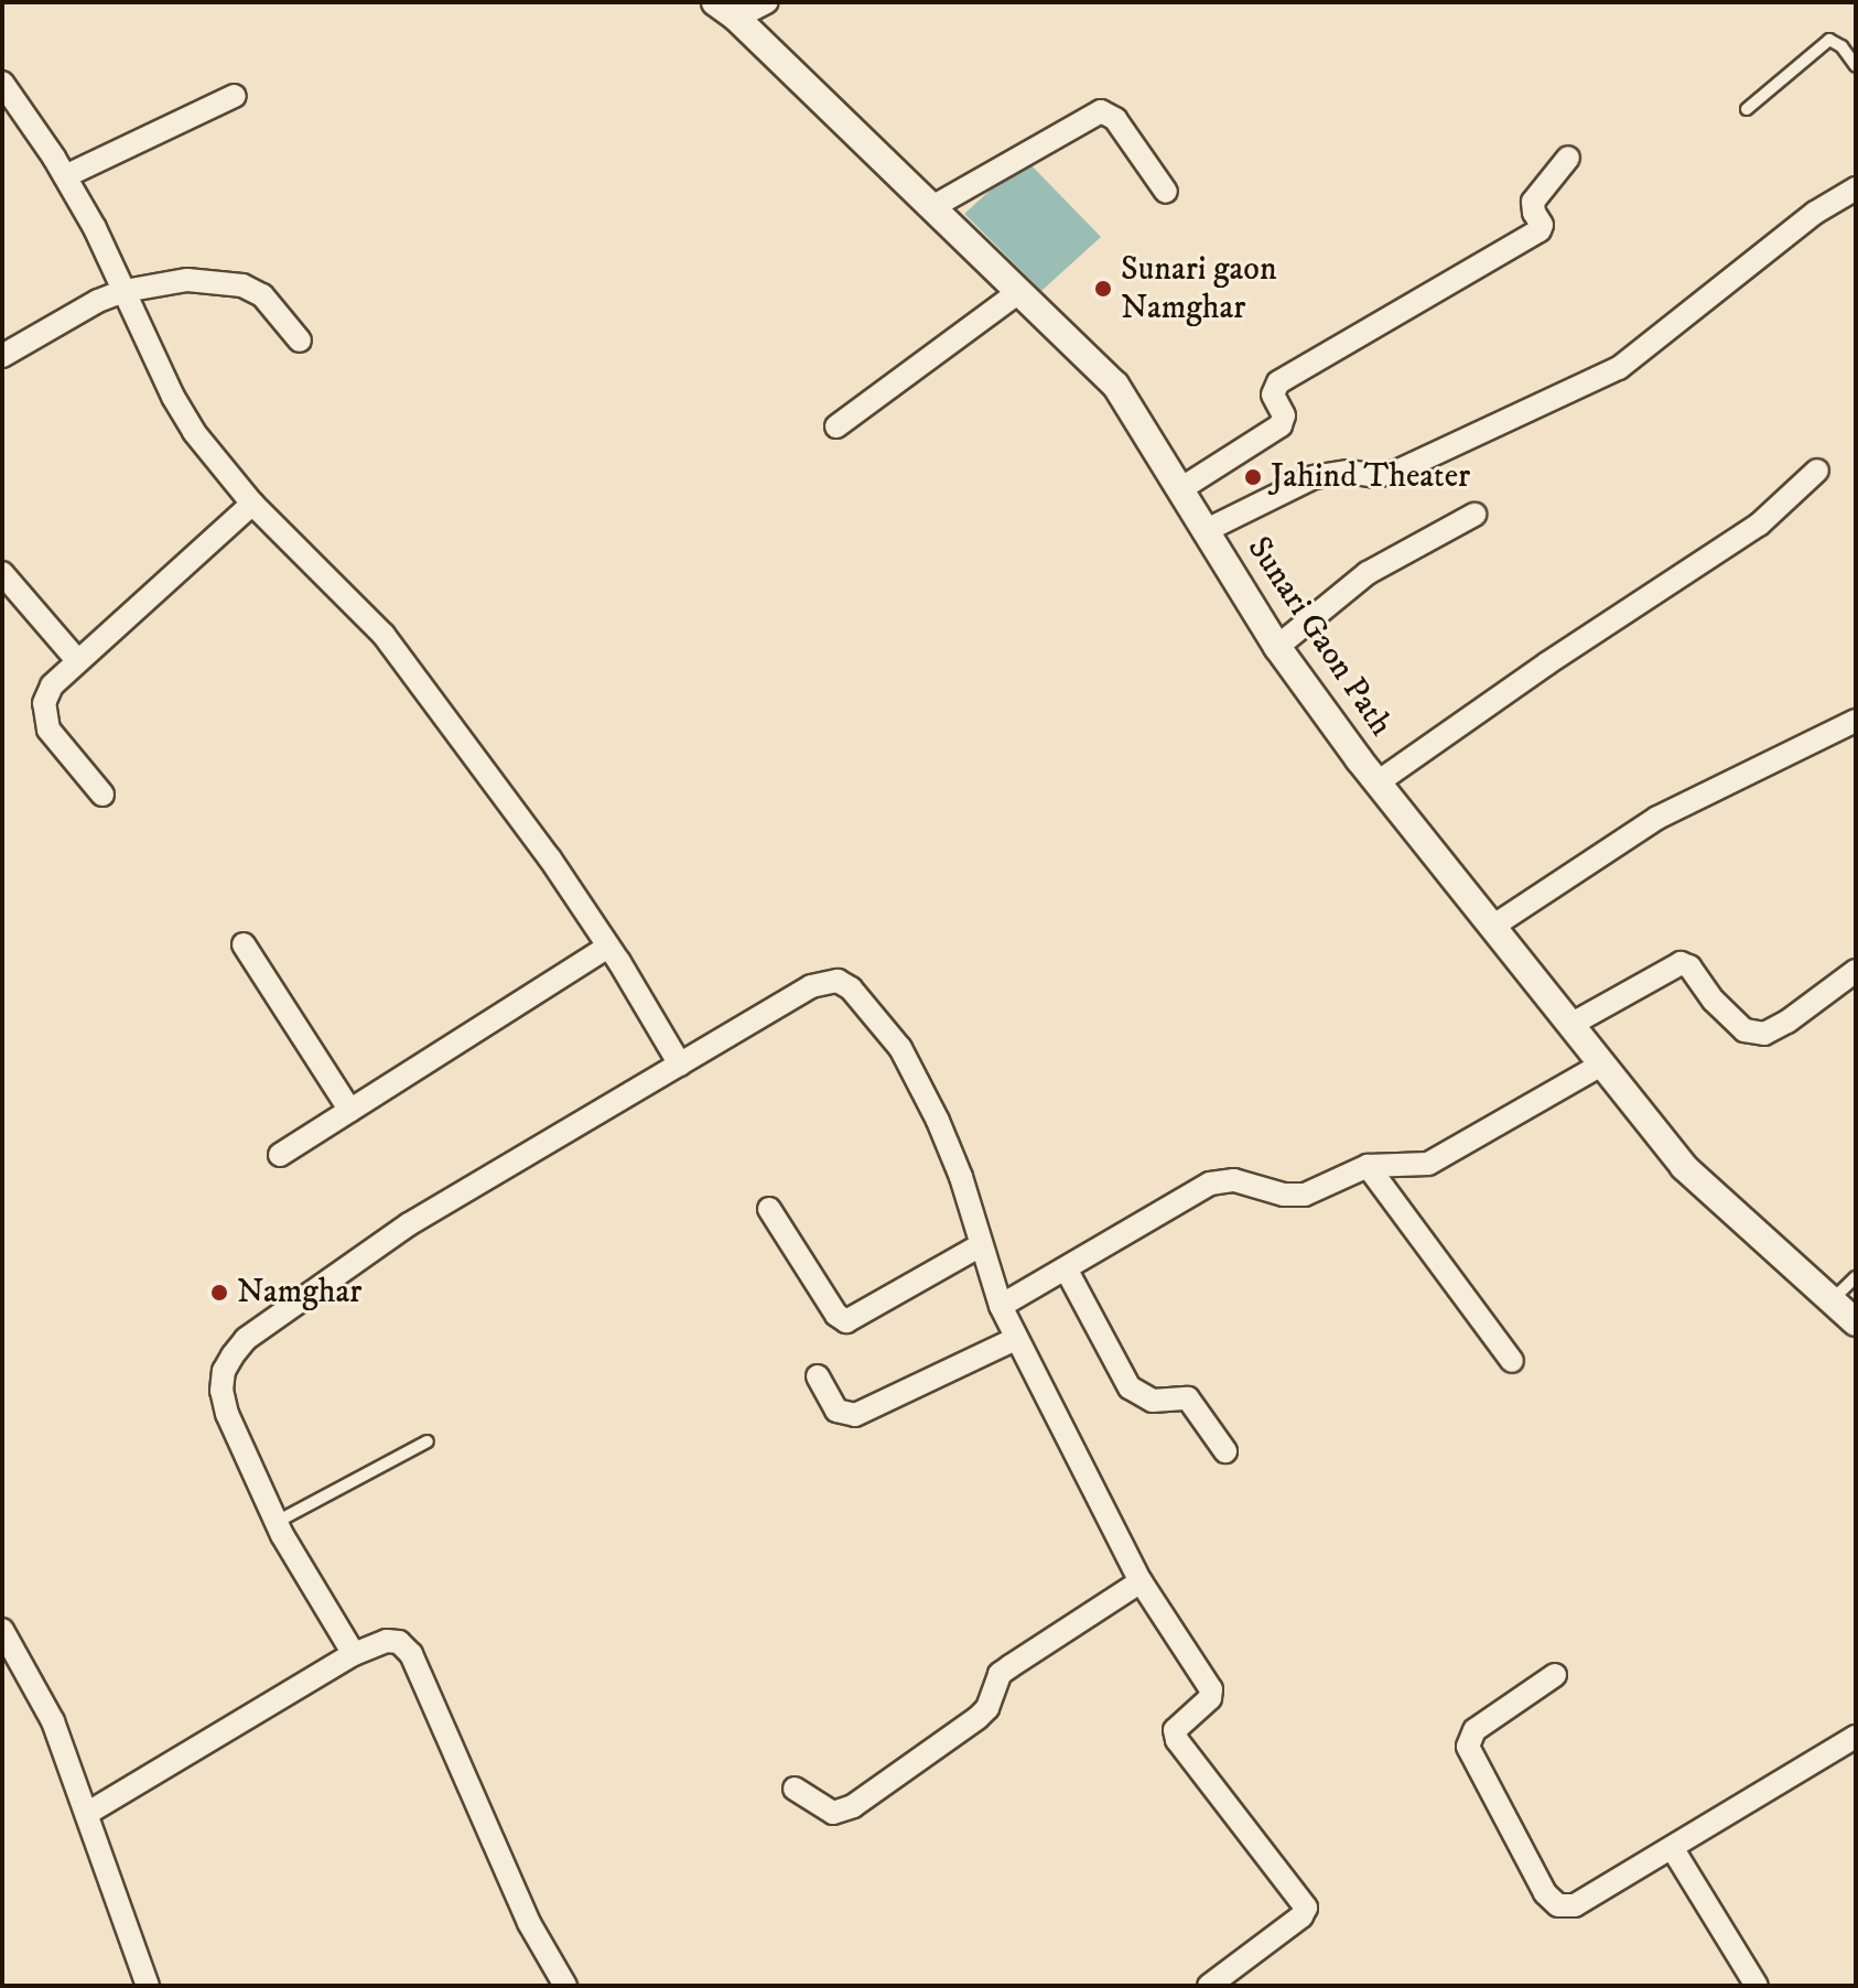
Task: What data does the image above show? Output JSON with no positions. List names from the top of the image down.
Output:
{
  "streets": {
    "street": ["Sunari Gaon Path"]
  },
  "places": ["Sunari gaon Namghar", "Jahind Theater", "Namghar"]
}
